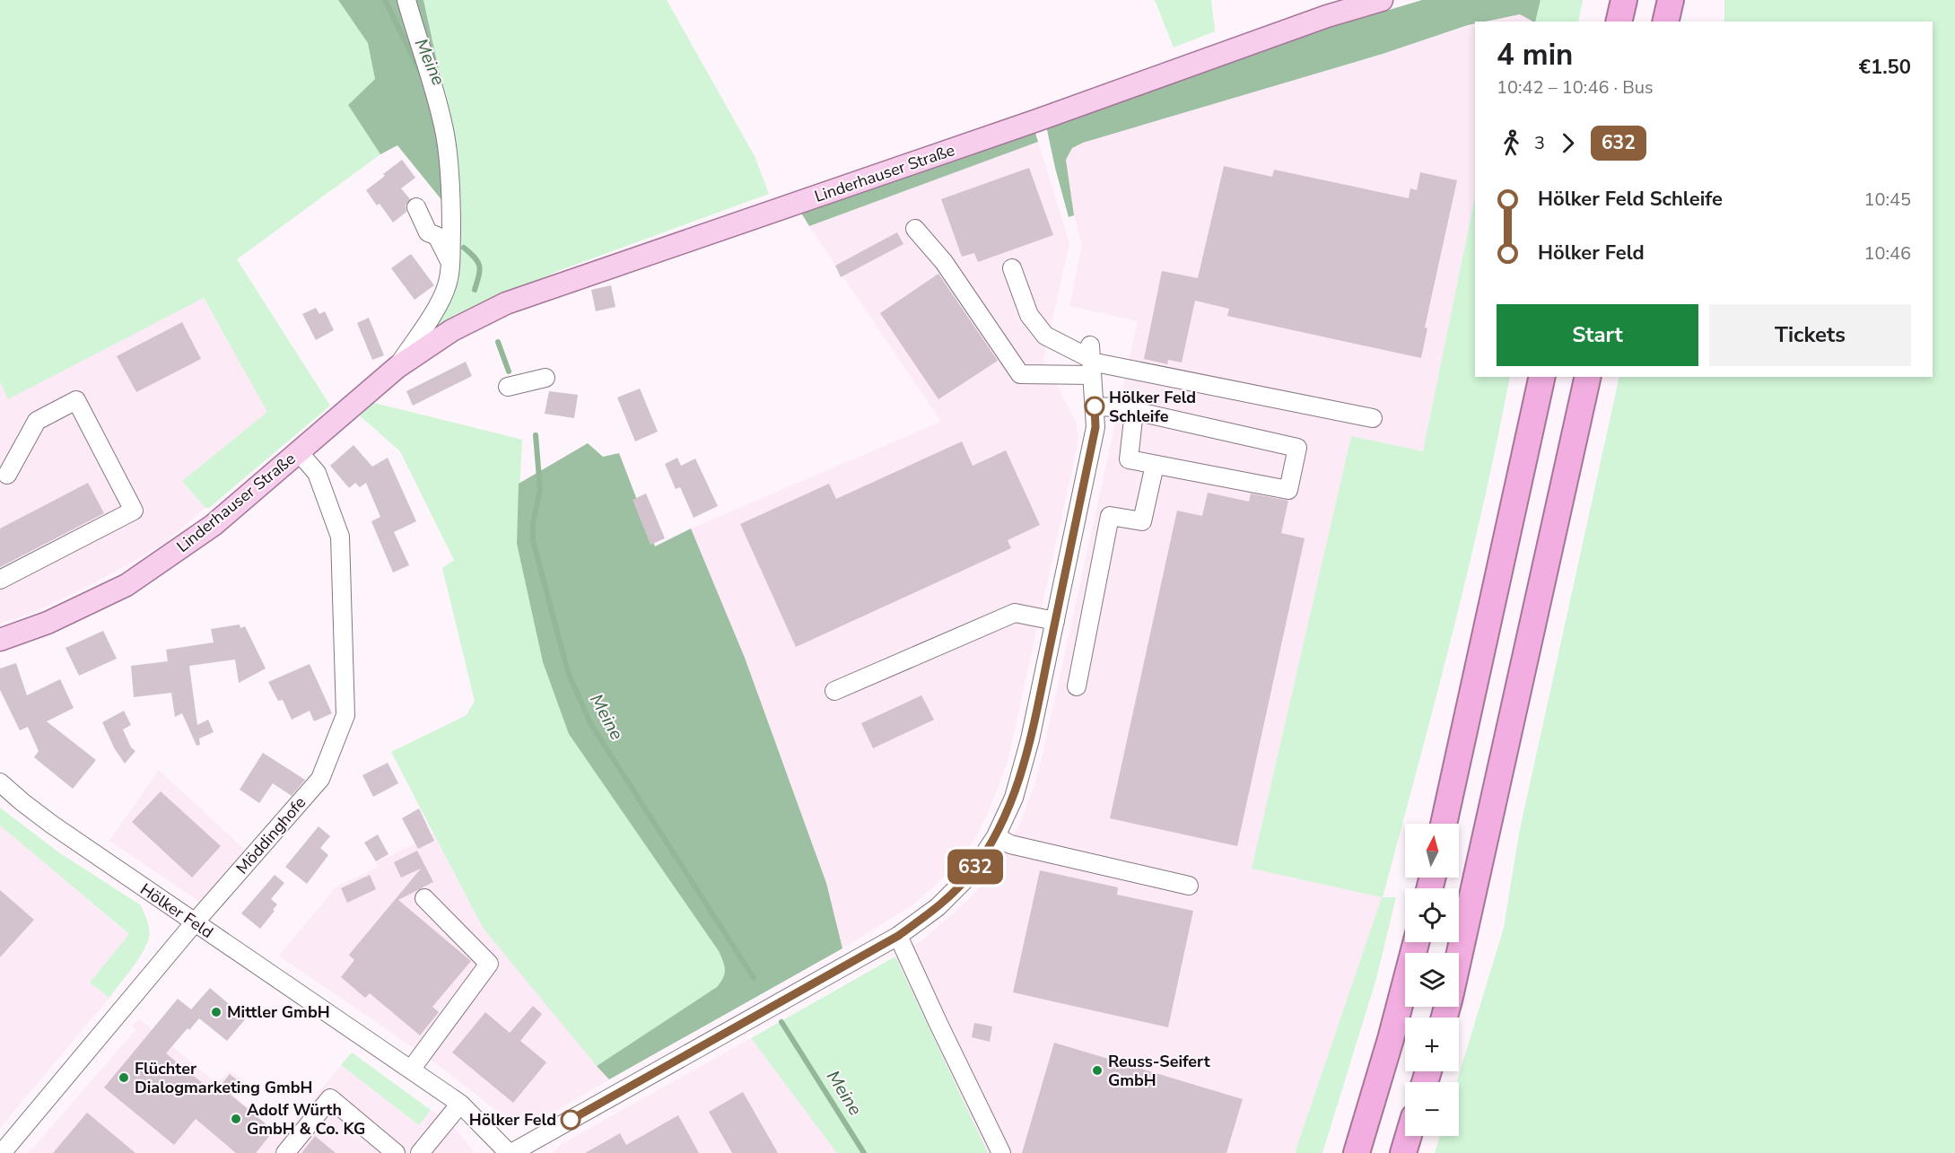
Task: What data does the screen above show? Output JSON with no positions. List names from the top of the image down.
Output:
{
  "streets": {
    "main road": ["Linderhauser Straße"],
    "street": ["Möddinghofe", "Hölker Feld"]
  },
  "crossings": [
    ["Linderhauser Straße", "Möddinghofe"],
    ["Möddinghofe", "Hölker Feld"]
  ],
  "water": ["Meine"],
  "places": [
    "Hölker Feld Schleife",
    "Mittler GmbH",
    "Reuss-Seifert GmbH",
    "Flüchter Dialogmarketing GmbH",
    "Adolf Würth GmbH & Co. KG",
    "Hölker Feld"
  ],
  "lines": ["bus line 632"],
  "north": "top",
  "page": {
    "on_map": "632",
    "heading": ["4 min", "10:42 – 10:46 · Bus", "€1.50"],
    "legs": ["3", "632"],
    "list": [
      {
        "name": "Hölker Feld Schleife",
        "value": "10:45"
      },
      {
        "name": "Hölker Feld",
        "value": "10:46"
      }
    ],
    "buttons": ["Start", "Tickets"],
    "map_buttons": ["+", "−"]
  }
}
